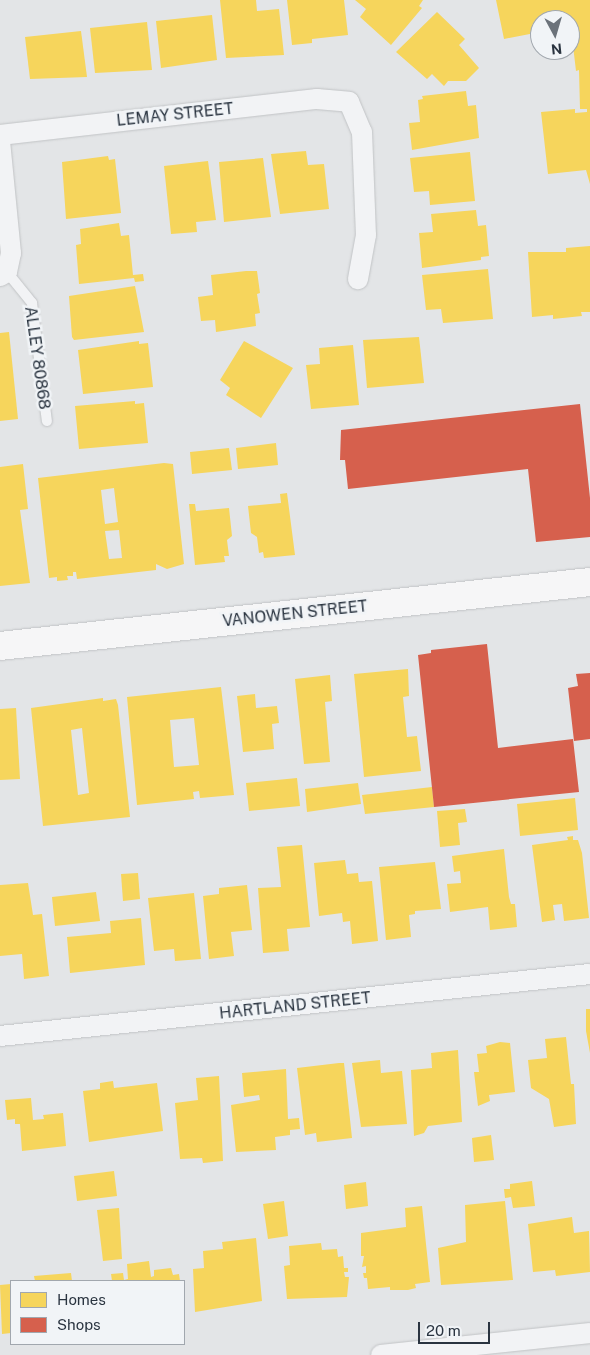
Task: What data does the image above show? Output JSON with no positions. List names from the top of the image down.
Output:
{
  "streets": {
    "main road": ["VANOWEN STREET"],
    "street": ["LEMAY STREET", "HARTLAND STREET"],
    "lane": ["ALLEY 80868"]
  },
  "legend": ["Homes", "Shops"],
  "scale_bar": "20 m",
  "north": "bottom"
}
